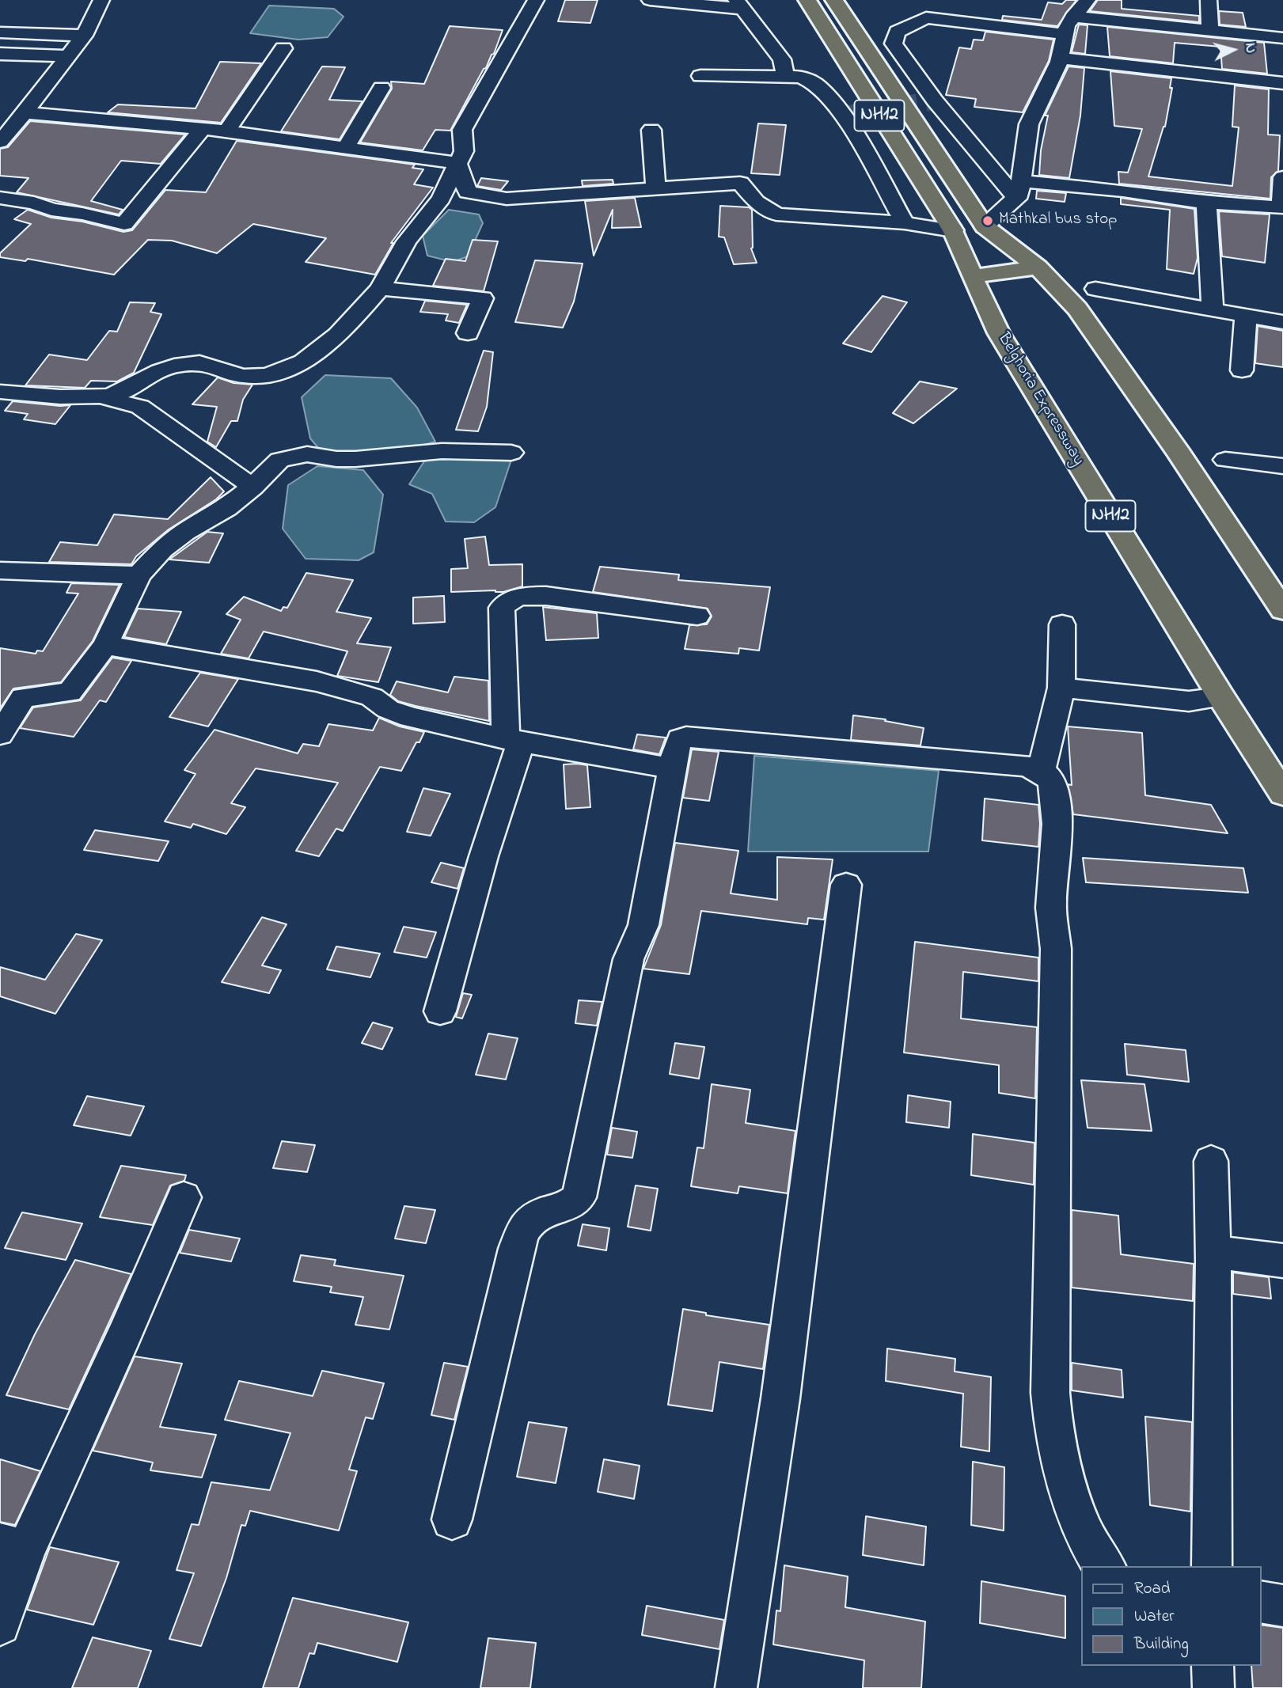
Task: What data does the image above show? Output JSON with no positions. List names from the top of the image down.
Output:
{
  "streets": {
    "highway": ["NH12", "Belghoria Expressway"]
  },
  "places": ["Mathkal bus stop"],
  "legend": ["Road", "Water", "Building"],
  "north": "right"
}
